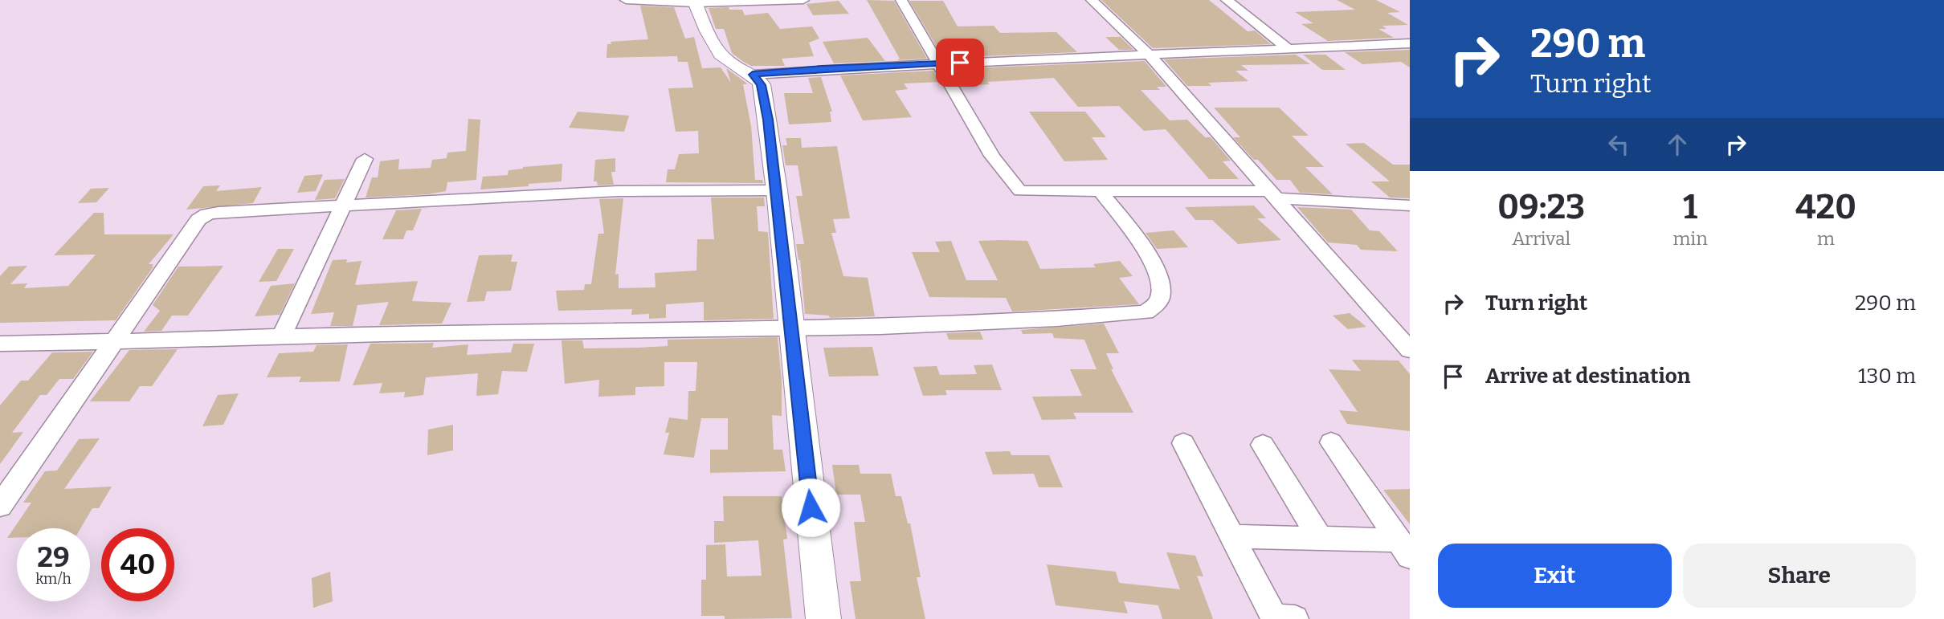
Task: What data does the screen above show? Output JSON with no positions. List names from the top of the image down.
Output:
{
  "page": {
    "turn": ["290 m", "Turn right"],
    "eta": [
      "09:23",
      "Arrival",
      "1",
      "min",
      "420",
      "m"
    ],
    "list": [
      {
        "name": "Turn right",
        "value": "290 m"
      },
      {
        "name": "Arrive at destination",
        "value": "130 m"
      }
    ],
    "speed": "29 km/h",
    "limit": "40",
    "buttons": ["Exit", "Share"]
  }
}
